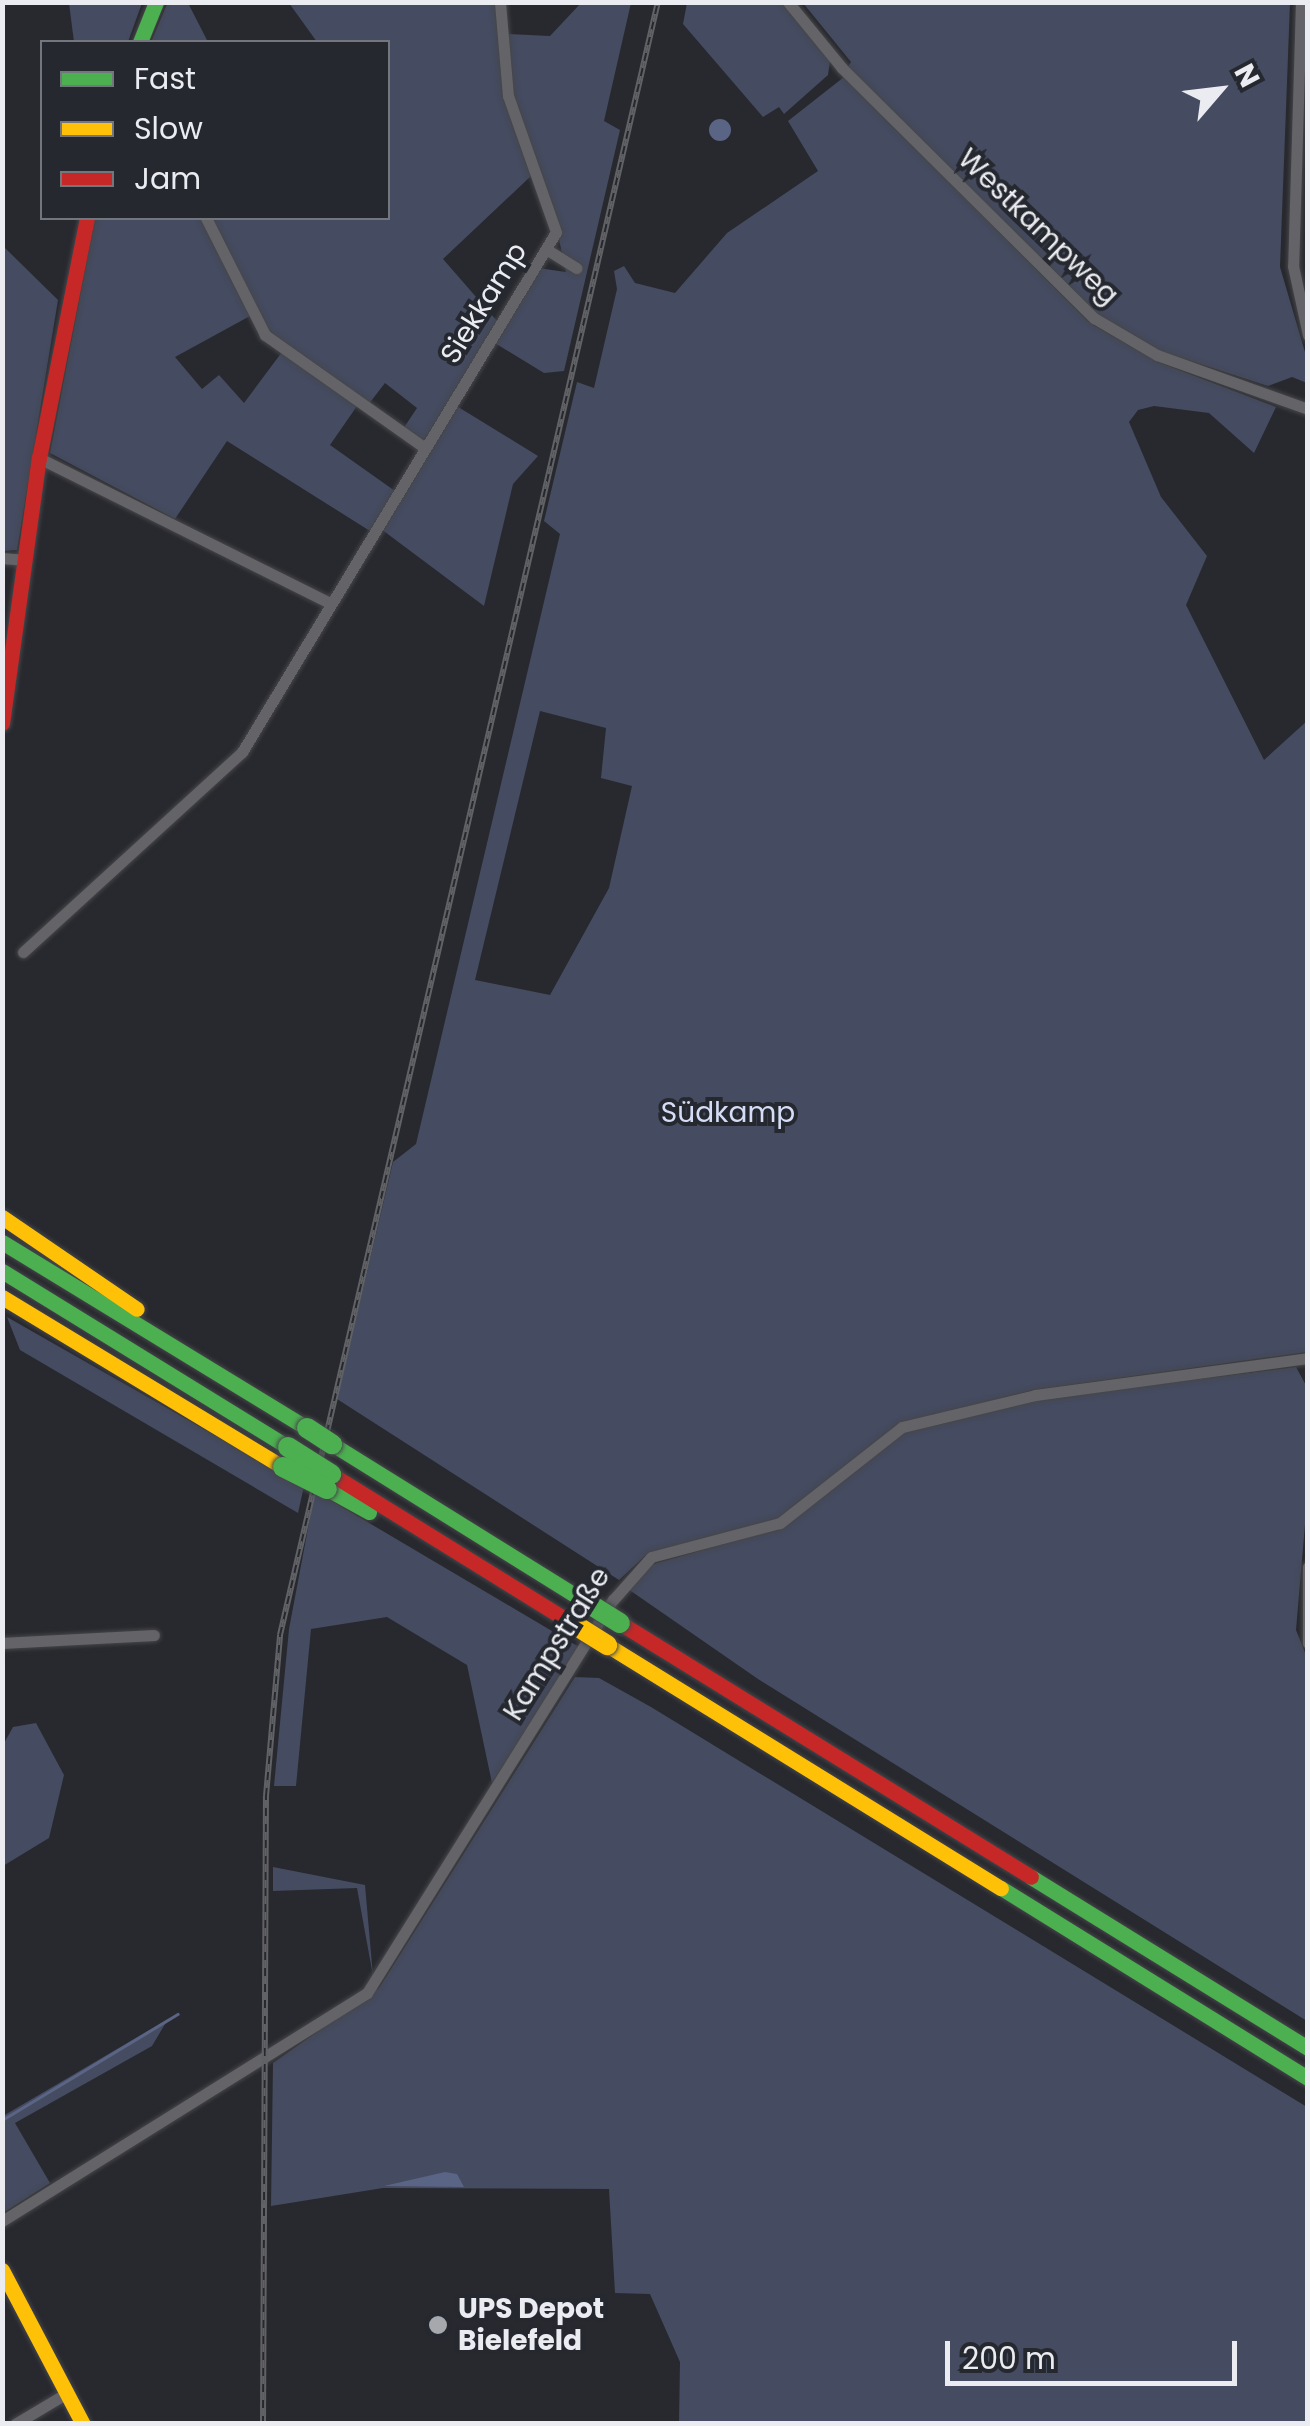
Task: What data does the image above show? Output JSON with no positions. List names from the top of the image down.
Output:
{
  "streets": {
    "street": ["Westkampweg", "Siekkamp", "Kampstraße"]
  },
  "parks": ["Südkamp"],
  "places": ["UPS Depot Bielefeld"],
  "legend": ["Fast", "Slow", "Jam"],
  "scale_bar": "200 m",
  "north": "top right"
}
